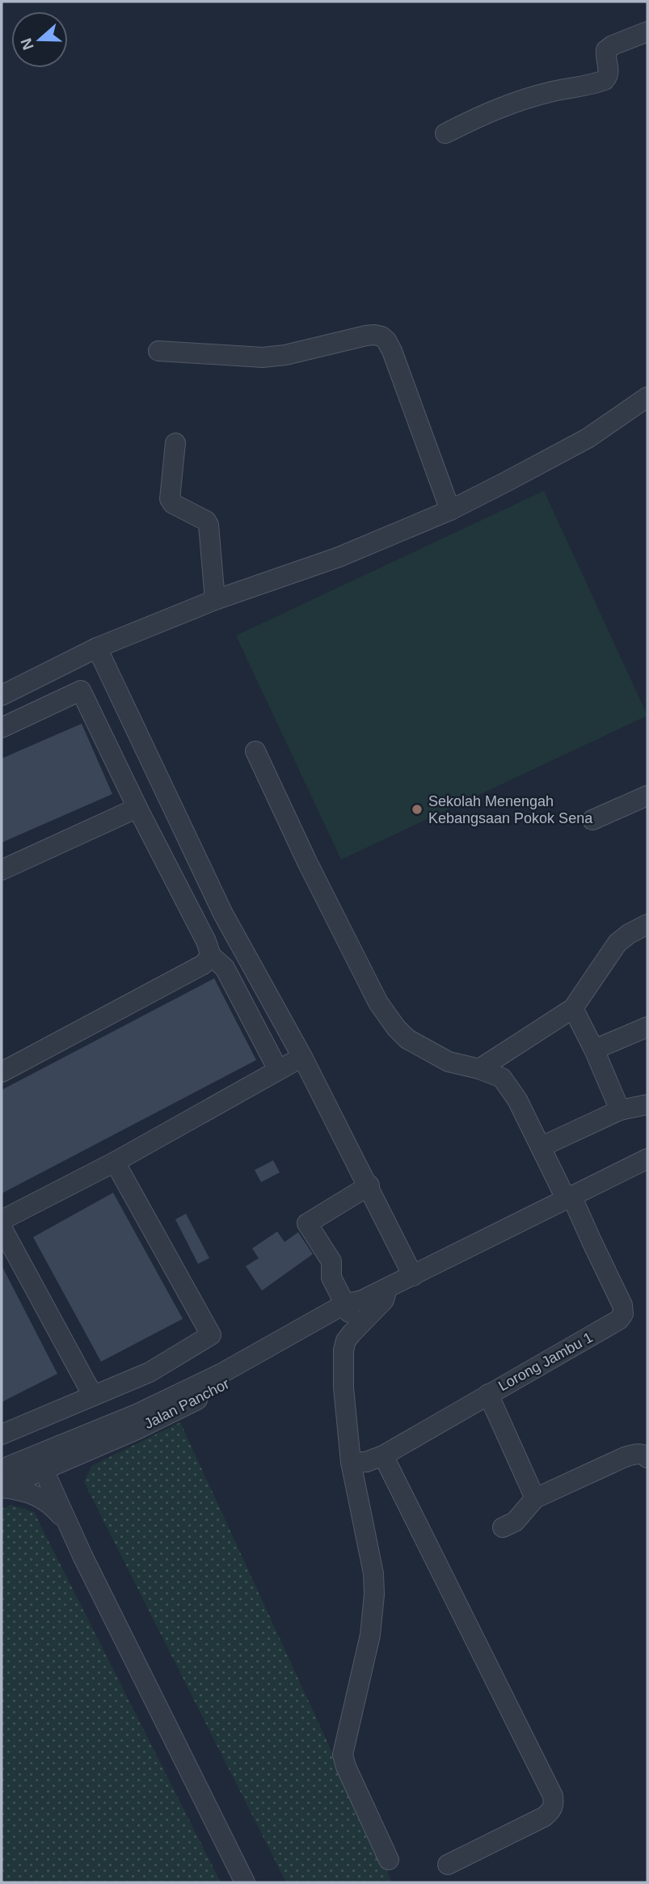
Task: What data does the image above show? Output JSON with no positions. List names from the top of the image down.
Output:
{
  "streets": {
    "street": ["Lorong Jambu 1", "Jalan Panchor"]
  },
  "crossings": [
    ["Lorong Jambu 1", "Jalan Panchor"]
  ],
  "places": ["Sekolah Menengah Kebangsaan Pokok Sena"],
  "north": "left"
}
